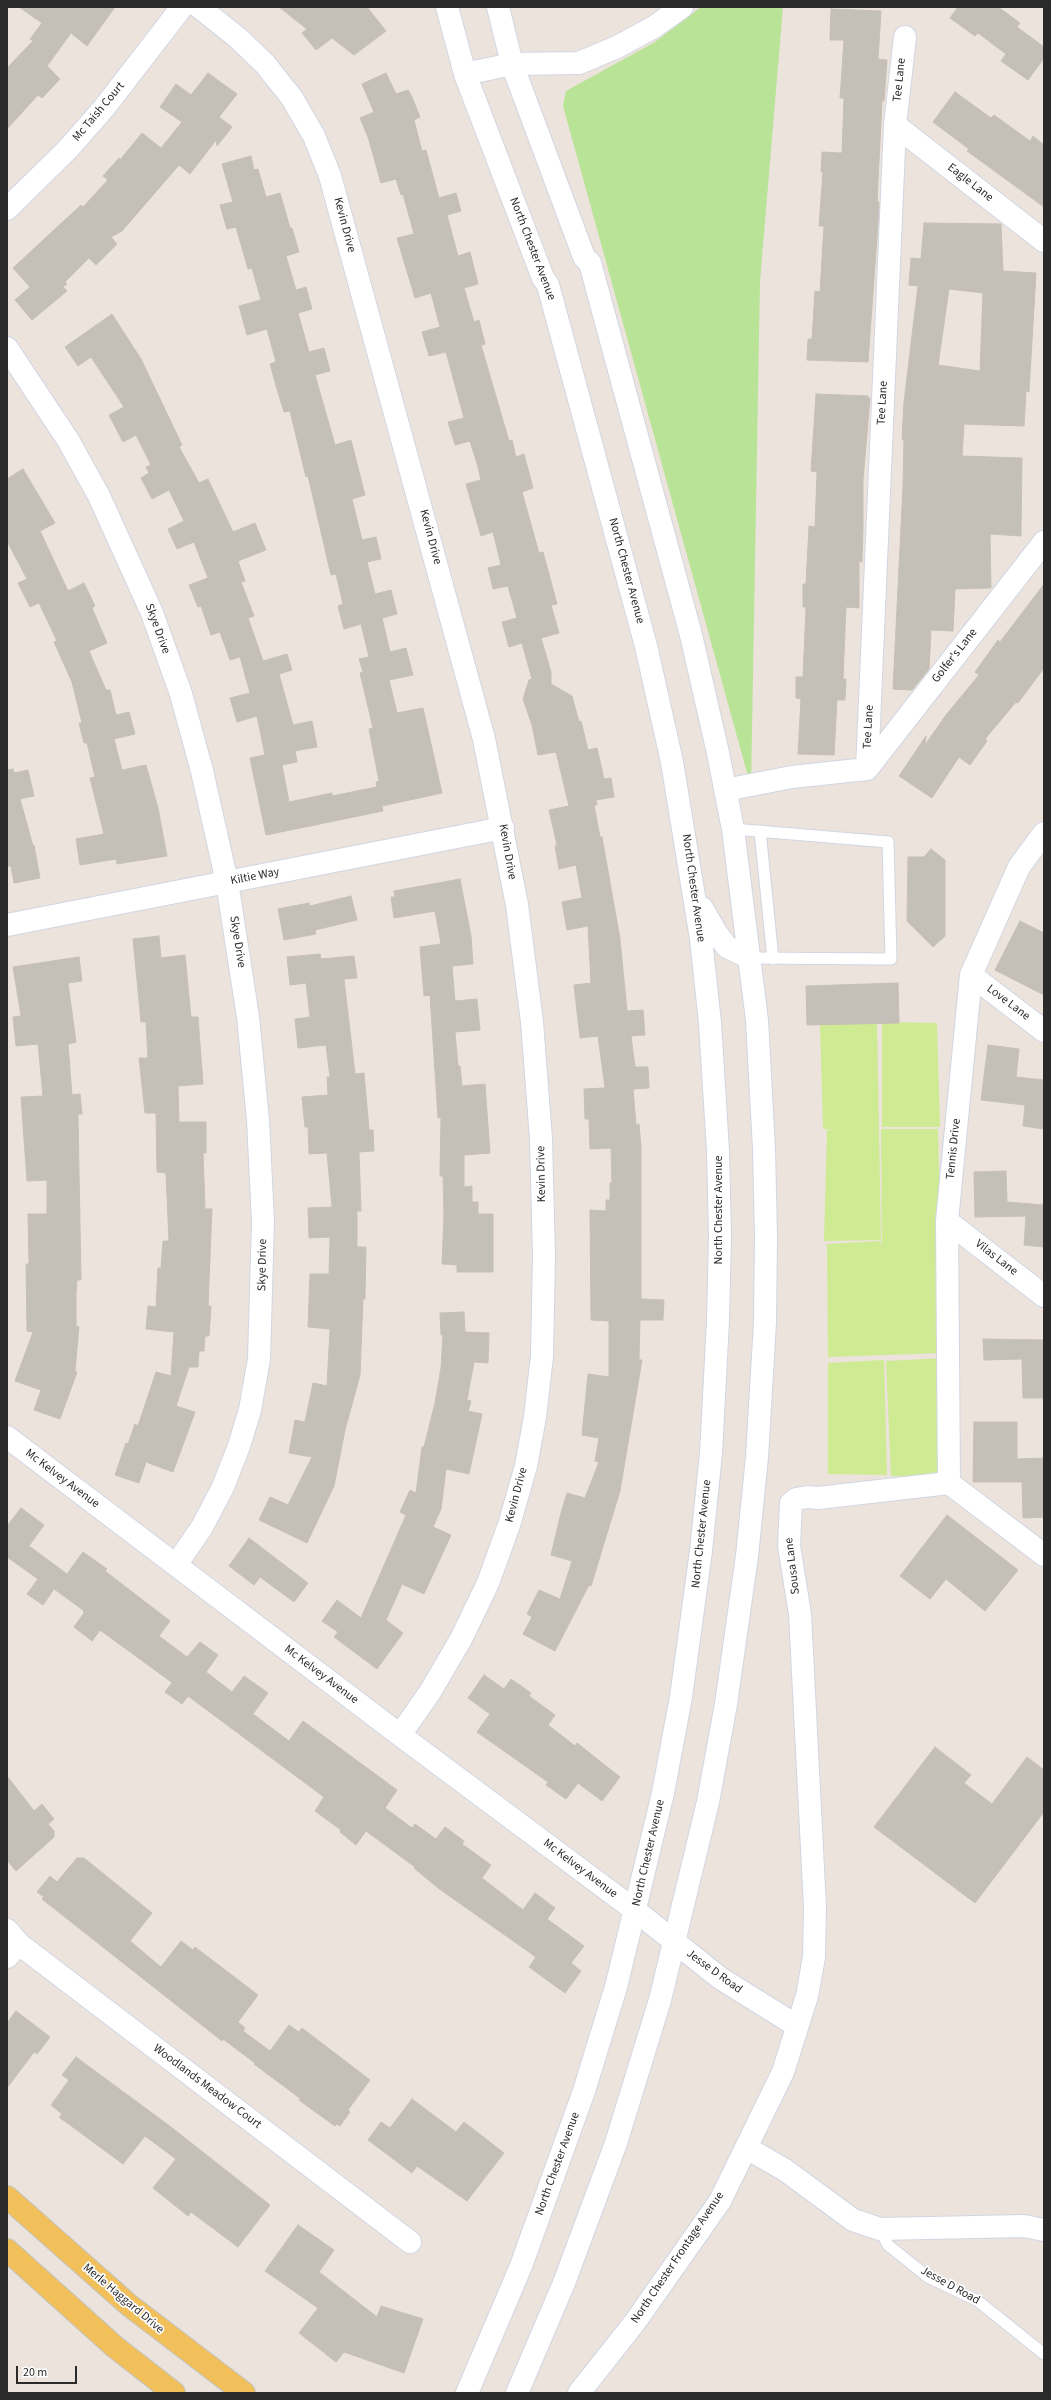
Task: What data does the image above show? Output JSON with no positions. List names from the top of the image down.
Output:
{
  "streets": {
    "main road": ["Merle Haggard Drive"],
    "street": [
      "Tee Lane",
      "Mc Taish Court",
      "Eagle Lane",
      "Kevin Drive",
      "North Chester Avenue",
      "Skye Drive",
      "Golfer's Lane",
      "Kiltie Way",
      "Love Lane",
      "Tennis Drive",
      "Vilas Lane",
      "Mc Kelvey Avenue",
      "Sousa Lane",
      "Jesse D Road",
      "Woodlands Meadow Court",
      "North Chester Frontage Avenue"
    ]
  },
  "crossings": [
    ["Tee Lane", "Eagle Lane"],
    ["Tee Lane", "Golfer's Lane"],
    ["Kevin Drive", "Kiltie Way"],
    ["Kevin Drive", "Mc Kelvey Avenue"],
    ["North Chester Avenue", "Mc Kelvey Avenue"],
    ["North Chester Avenue", "Jesse D Road"],
    ["Skye Drive", "Kiltie Way"],
    ["Skye Drive", "Mc Kelvey Avenue"],
    ["Love Lane", "Tennis Drive"],
    ["Tennis Drive", "Vilas Lane"],
    ["Tennis Drive", "Sousa Lane"],
    ["Mc Kelvey Avenue", "Jesse D Road"],
    ["Sousa Lane", "North Chester Frontage Avenue"],
    ["Jesse D Road", "North Chester Frontage Avenue"]
  ],
  "scale_bar": "20 m"
}
